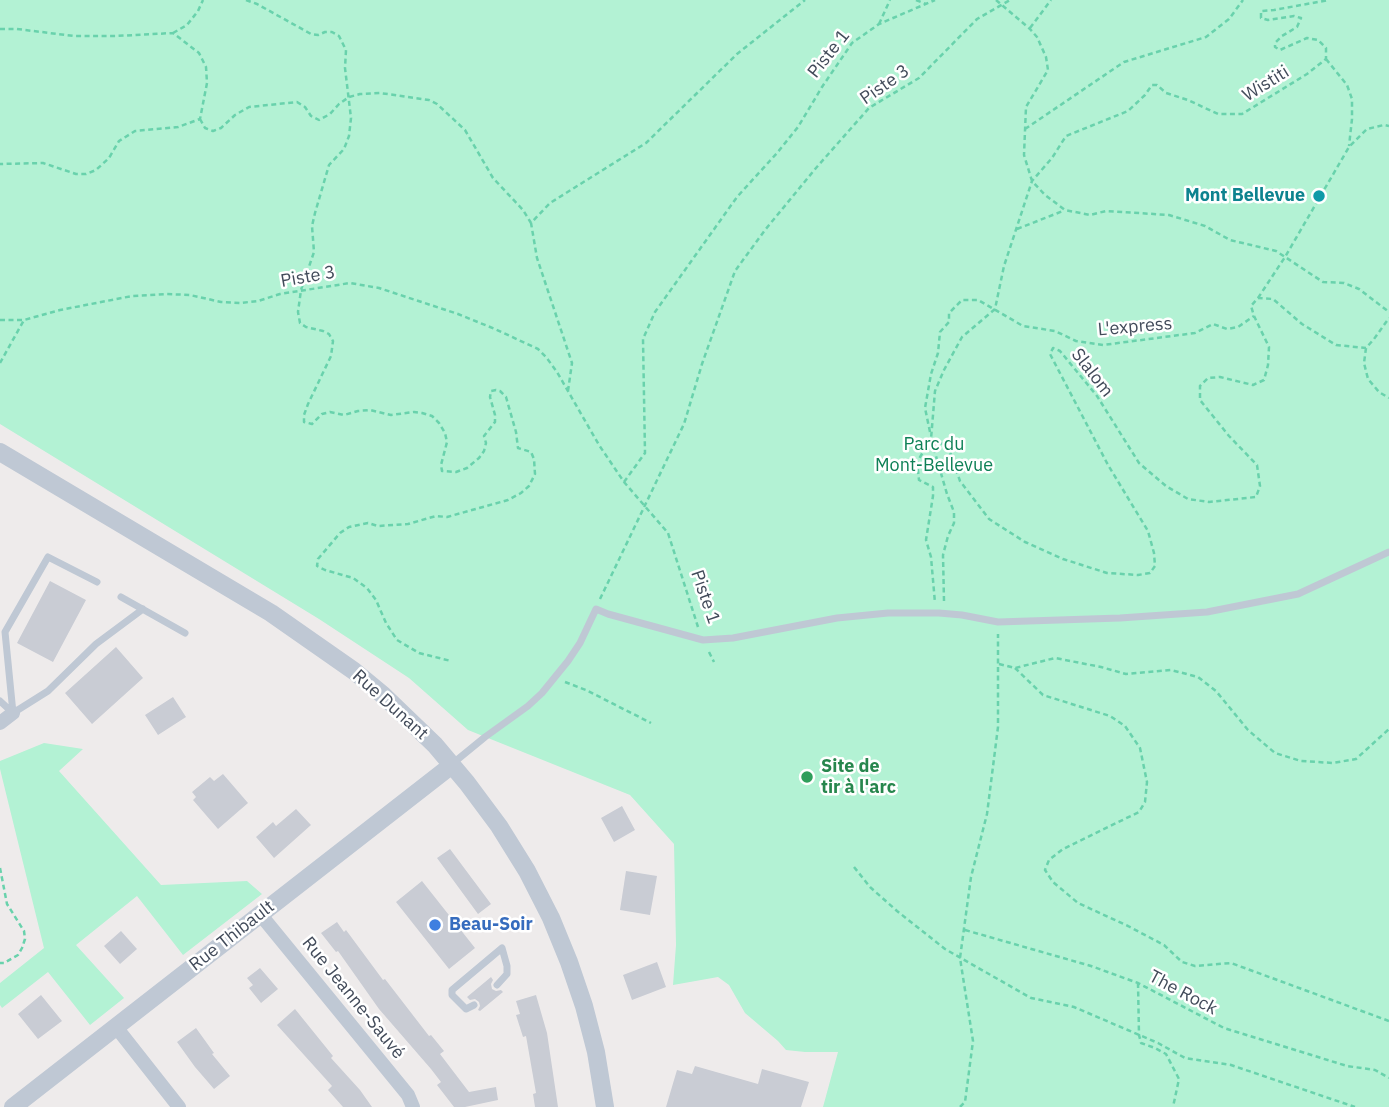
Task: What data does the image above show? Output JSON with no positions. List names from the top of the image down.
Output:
{
  "streets": {
    "street": ["Rue Dunant", "Rue Thibault", "Rue Jeanne-Sauvé"],
    "lane": ["Piste 1"],
    "path": [
      "Wistiti",
      "Piste 3",
      "L'express",
      "Slalom",
      "The Rock"
    ]
  },
  "crossings": [
    ["Piste 1", "Piste 3"],
    ["L'express", "Slalom"],
    ["Rue Dunant", "Rue Thibault"],
    ["Rue Thibault", "Rue Jeanne-Sauvé"]
  ],
  "parks": ["Parc du Mont-Bellevue"],
  "places": ["Mont Bellevue", "Site de tir à l'arc", "Beau-Soir"]
}
